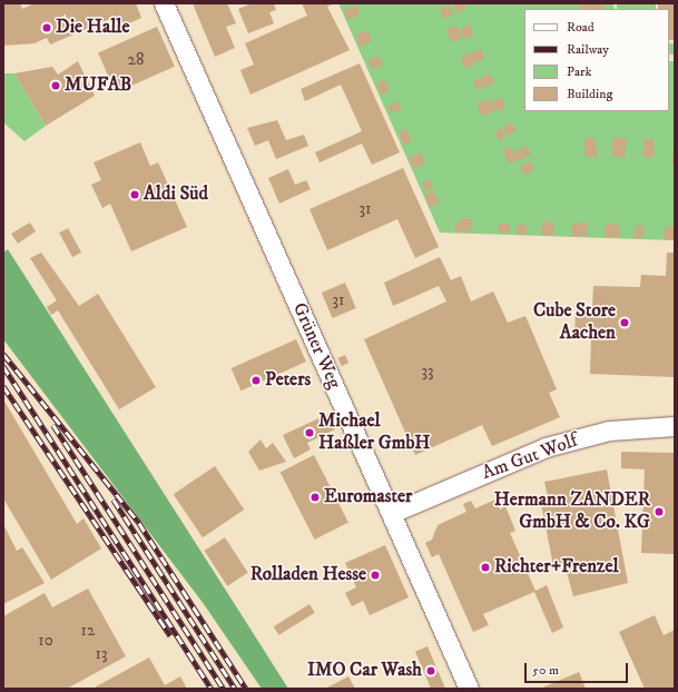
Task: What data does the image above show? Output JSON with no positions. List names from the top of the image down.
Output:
{
  "streets": {
    "street": ["Grüner Weg", "Am Gut Wolf"]
  },
  "crossings": [
    ["Grüner Weg", "Am Gut Wolf"]
  ],
  "places": [
    "Die Halle",
    "MUFAB",
    "Aldi Süd",
    "Cube Store Aachen",
    "Peters",
    "Michael Haßler GmbH",
    "Euromaster",
    "Hermann ZANDER GmbH & Co. KG",
    "Richter+Frenzel",
    "Rolladen Hesse",
    "IMO Car Wash"
  ],
  "house_numbers": [
    "28",
    "31",
    "31",
    "33",
    "12",
    "10",
    "13"
  ],
  "legend": [
    "Road",
    "Railway",
    "Park",
    "Building"
  ],
  "scale_bar": "50 m"
}
